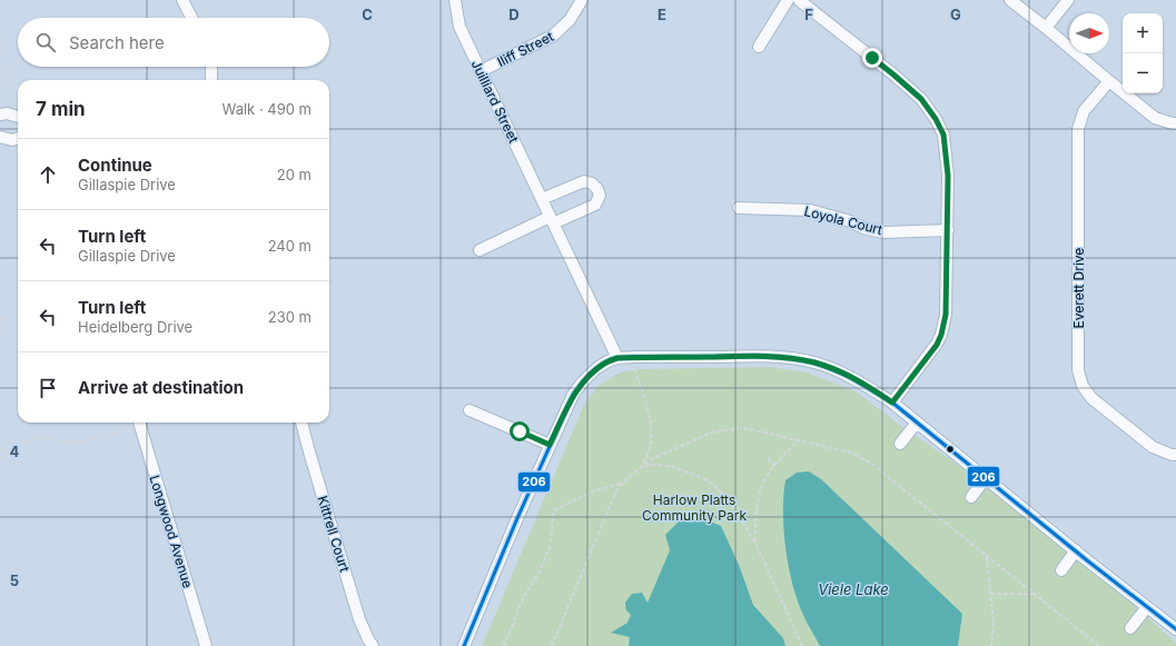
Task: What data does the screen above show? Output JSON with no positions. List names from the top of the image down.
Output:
{
  "streets": {
    "street": [
      "Iliff Street",
      "Juilliard Street",
      "Loyola Court",
      "Everett Drive",
      "Longwood Avenue",
      "Kittrell Court"
    ]
  },
  "crossings": [
    ["Iliff Street", "Juilliard Street"]
  ],
  "water": ["Viele Lake"],
  "parks": ["Harlow Platts Community Park"],
  "lines": ["transit line 206"],
  "north": "right",
  "page": {
    "map_buttons": ["+", "−"],
    "search": "Search here",
    "heading": ["7 min", "Walk · 490 m"],
    "list": [
      ["Continue", "Gillaspie Drive", "20 m"],
      ["Turn left", "Gillaspie Drive", "240 m"],
      ["Turn left", "Heidelberg Drive", "230 m"],
      "Arrive at destination"
    ]
  },
  "grid": {
    "columns": [
      "C",
      "D",
      "E",
      "F",
      "G"
    ],
    "rows": ["4", "5"]
  }
}
